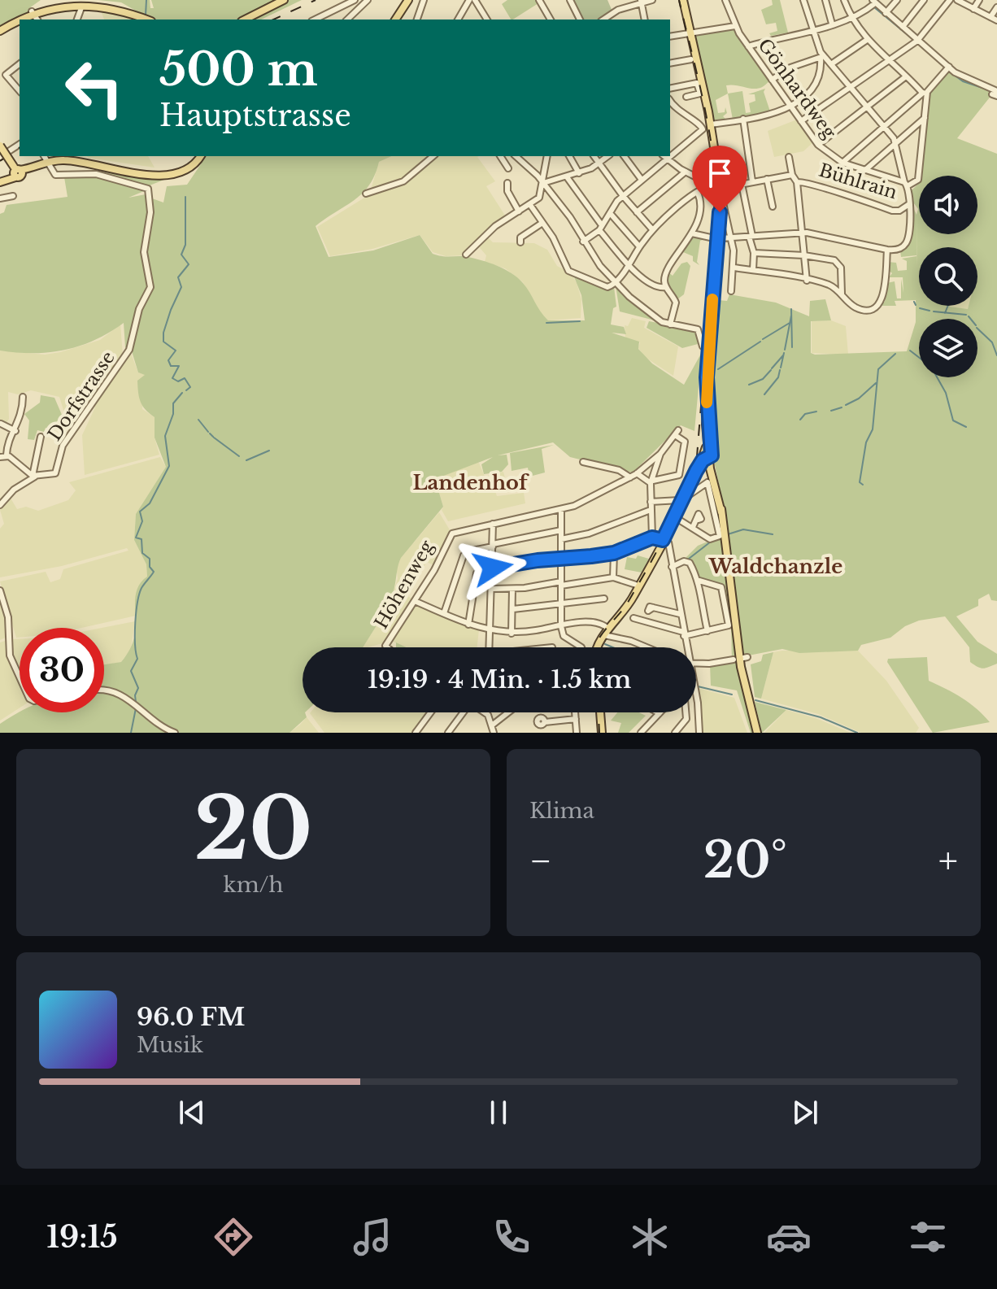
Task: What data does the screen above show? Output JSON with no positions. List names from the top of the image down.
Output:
{
  "streets": {
    "street": [
      "Gönhardweg",
      "Bühlrain",
      "Dorfstrasse",
      "Höhenweg"
    ]
  },
  "districts": ["Landenhof", "Waldchanzle"],
  "page": {
    "turn": ["500 m", "Hauptstrasse"],
    "limit": "30",
    "trip": "19:19 · 4 Min. · 1.5 km",
    "tile": [
      ["20", "km/h"],
      "Klima"
    ],
    "heat": ["−", "20°", "+"],
    "song": ["96.0 FM", "Musik"],
    "tabs": "19:15"
  }
}
